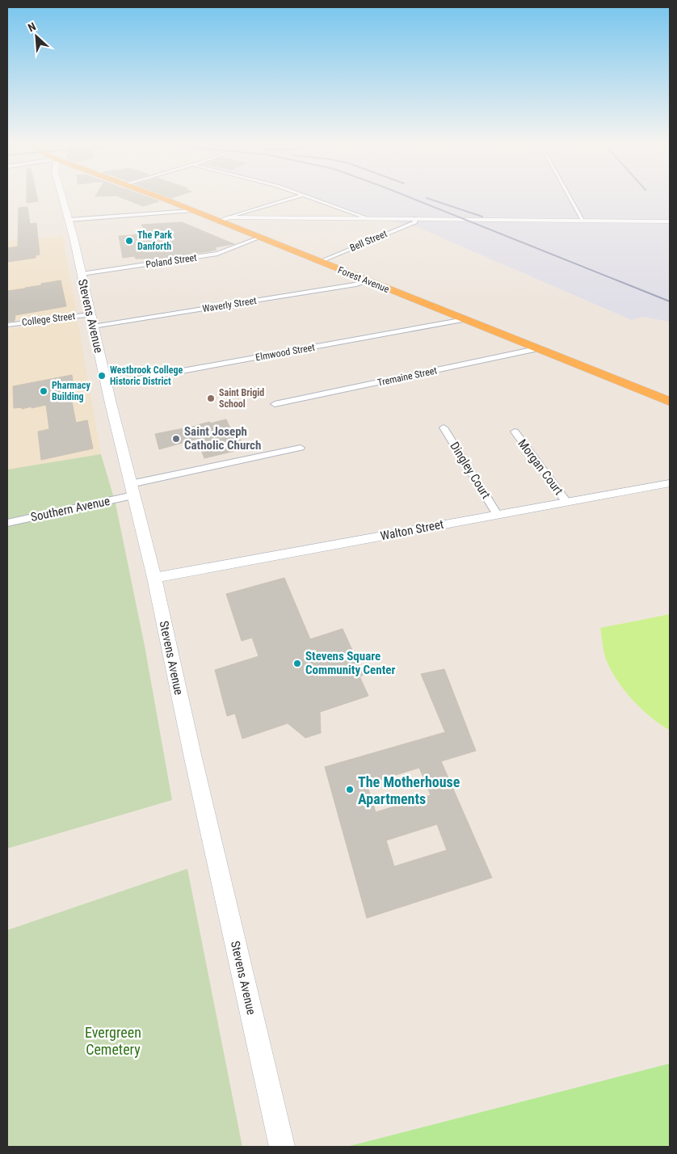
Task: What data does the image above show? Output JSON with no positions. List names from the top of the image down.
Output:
{
  "streets": {
    "highway": ["Forest Avenue"],
    "main road": ["Stevens Avenue"],
    "street": [
      "Bell Street",
      "Poland Street",
      "Waverly Street",
      "College Street",
      "Elmwood Street",
      "Tremaine Street",
      "Morgan Court",
      "Dingley Court",
      "Southern Avenue",
      "Walton Street"
    ]
  },
  "crossings": [
    ["Bell Street", "Forest Avenue"],
    ["Poland Street", "Forest Avenue"],
    ["Poland Street", "Stevens Avenue"],
    ["Forest Avenue", "Waverly Street"],
    ["Forest Avenue", "Elmwood Street"],
    ["Forest Avenue", "Tremaine Street"],
    ["Waverly Street", "Stevens Avenue"],
    ["Waverly Street", "College Street"],
    ["Stevens Avenue", "College Street"],
    ["Stevens Avenue", "Elmwood Street"],
    ["Stevens Avenue", "Southern Avenue"],
    ["Stevens Avenue", "Walton Street"],
    ["Morgan Court", "Walton Street"],
    ["Dingley Court", "Walton Street"]
  ],
  "parks": ["Evergreen Cemetery"],
  "places": [
    "The Park Danforth",
    "Westbrook College Historic District",
    "Pharmacy Building",
    "Saint Brigid School",
    "Saint Joseph Catholic Church",
    "Stevens Square Community Center",
    "The Motherhouse Apartments"
  ],
  "north": "top left"
}
